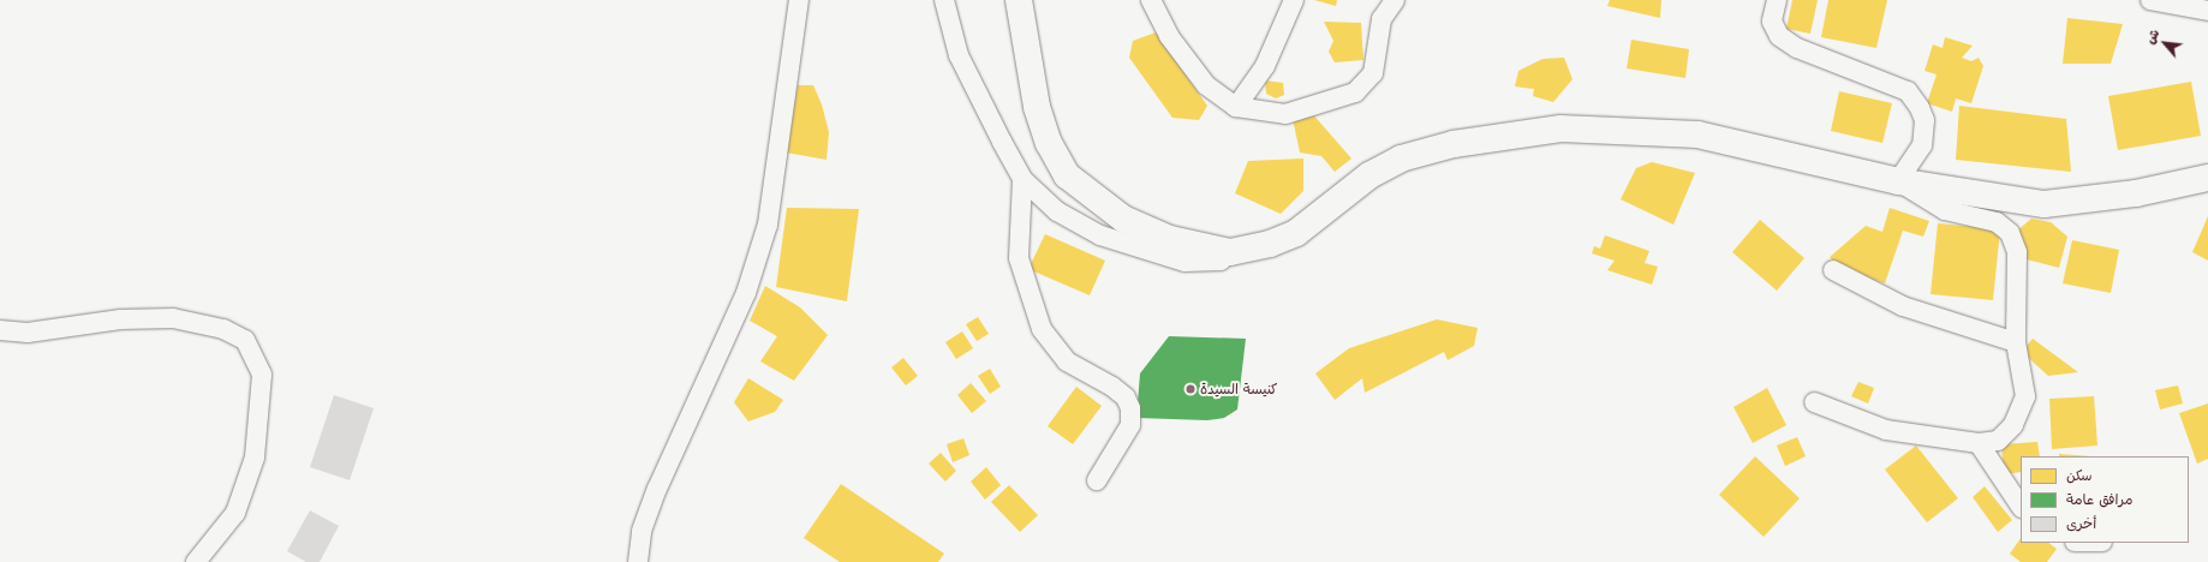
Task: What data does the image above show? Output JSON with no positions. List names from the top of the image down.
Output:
{
  "places": ["كنيسة السيدة"],
  "legend": ["سكن", "مرافق عامة", "أخرى"],
  "north": "top left"
}
